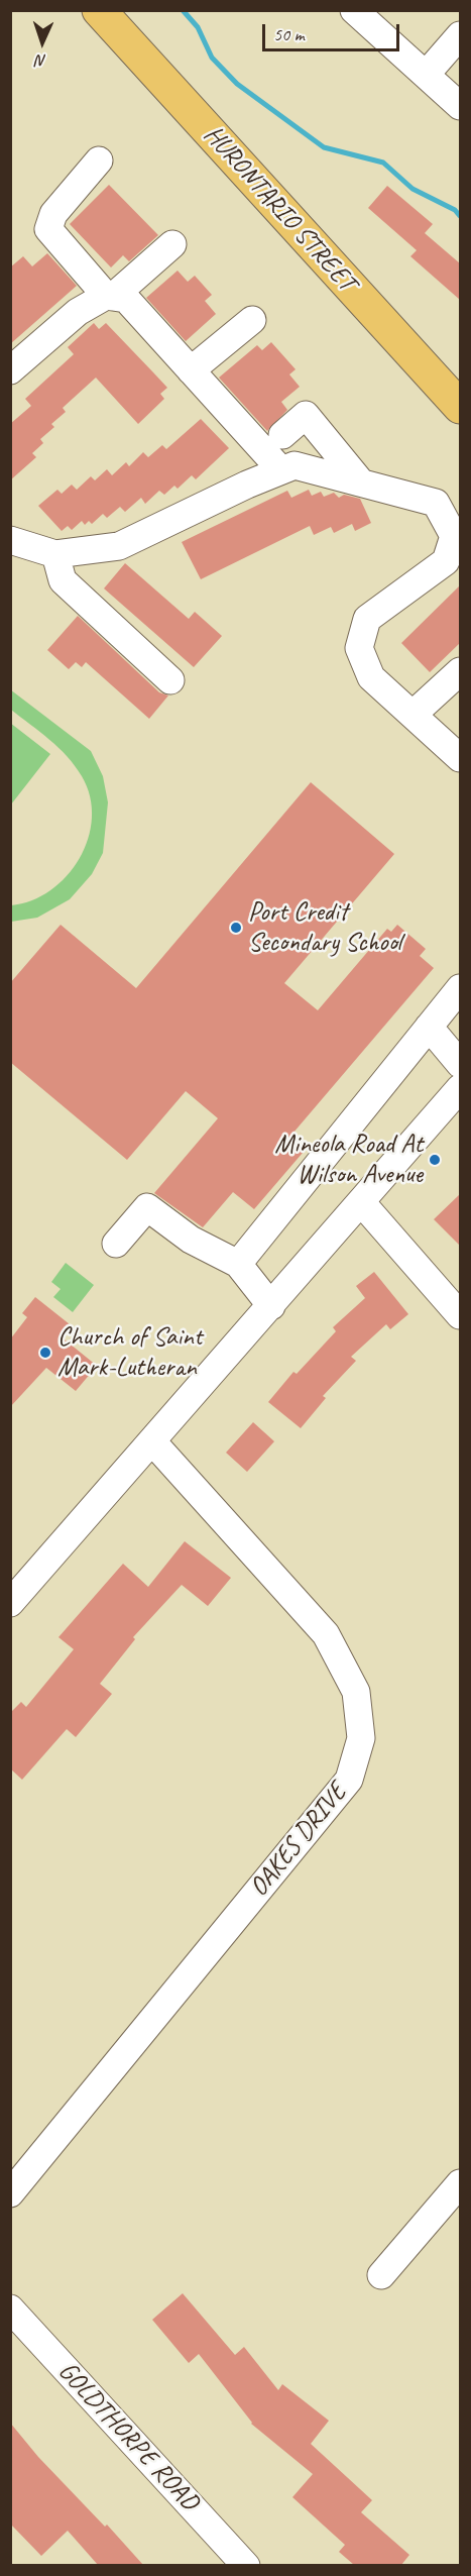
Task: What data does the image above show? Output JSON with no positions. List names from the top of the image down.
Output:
{
  "streets": {
    "main road": ["HURONTARIO STREET"],
    "street": ["OAKES DRIVE", "GOLDTHORPE ROAD"]
  },
  "places": ["Port Credit Secondary School", "Mineola Road At Wilson Avenue", "Church of Saint Mark-Lutheran"],
  "scale_bar": "50 m",
  "north": "bottom"
}
